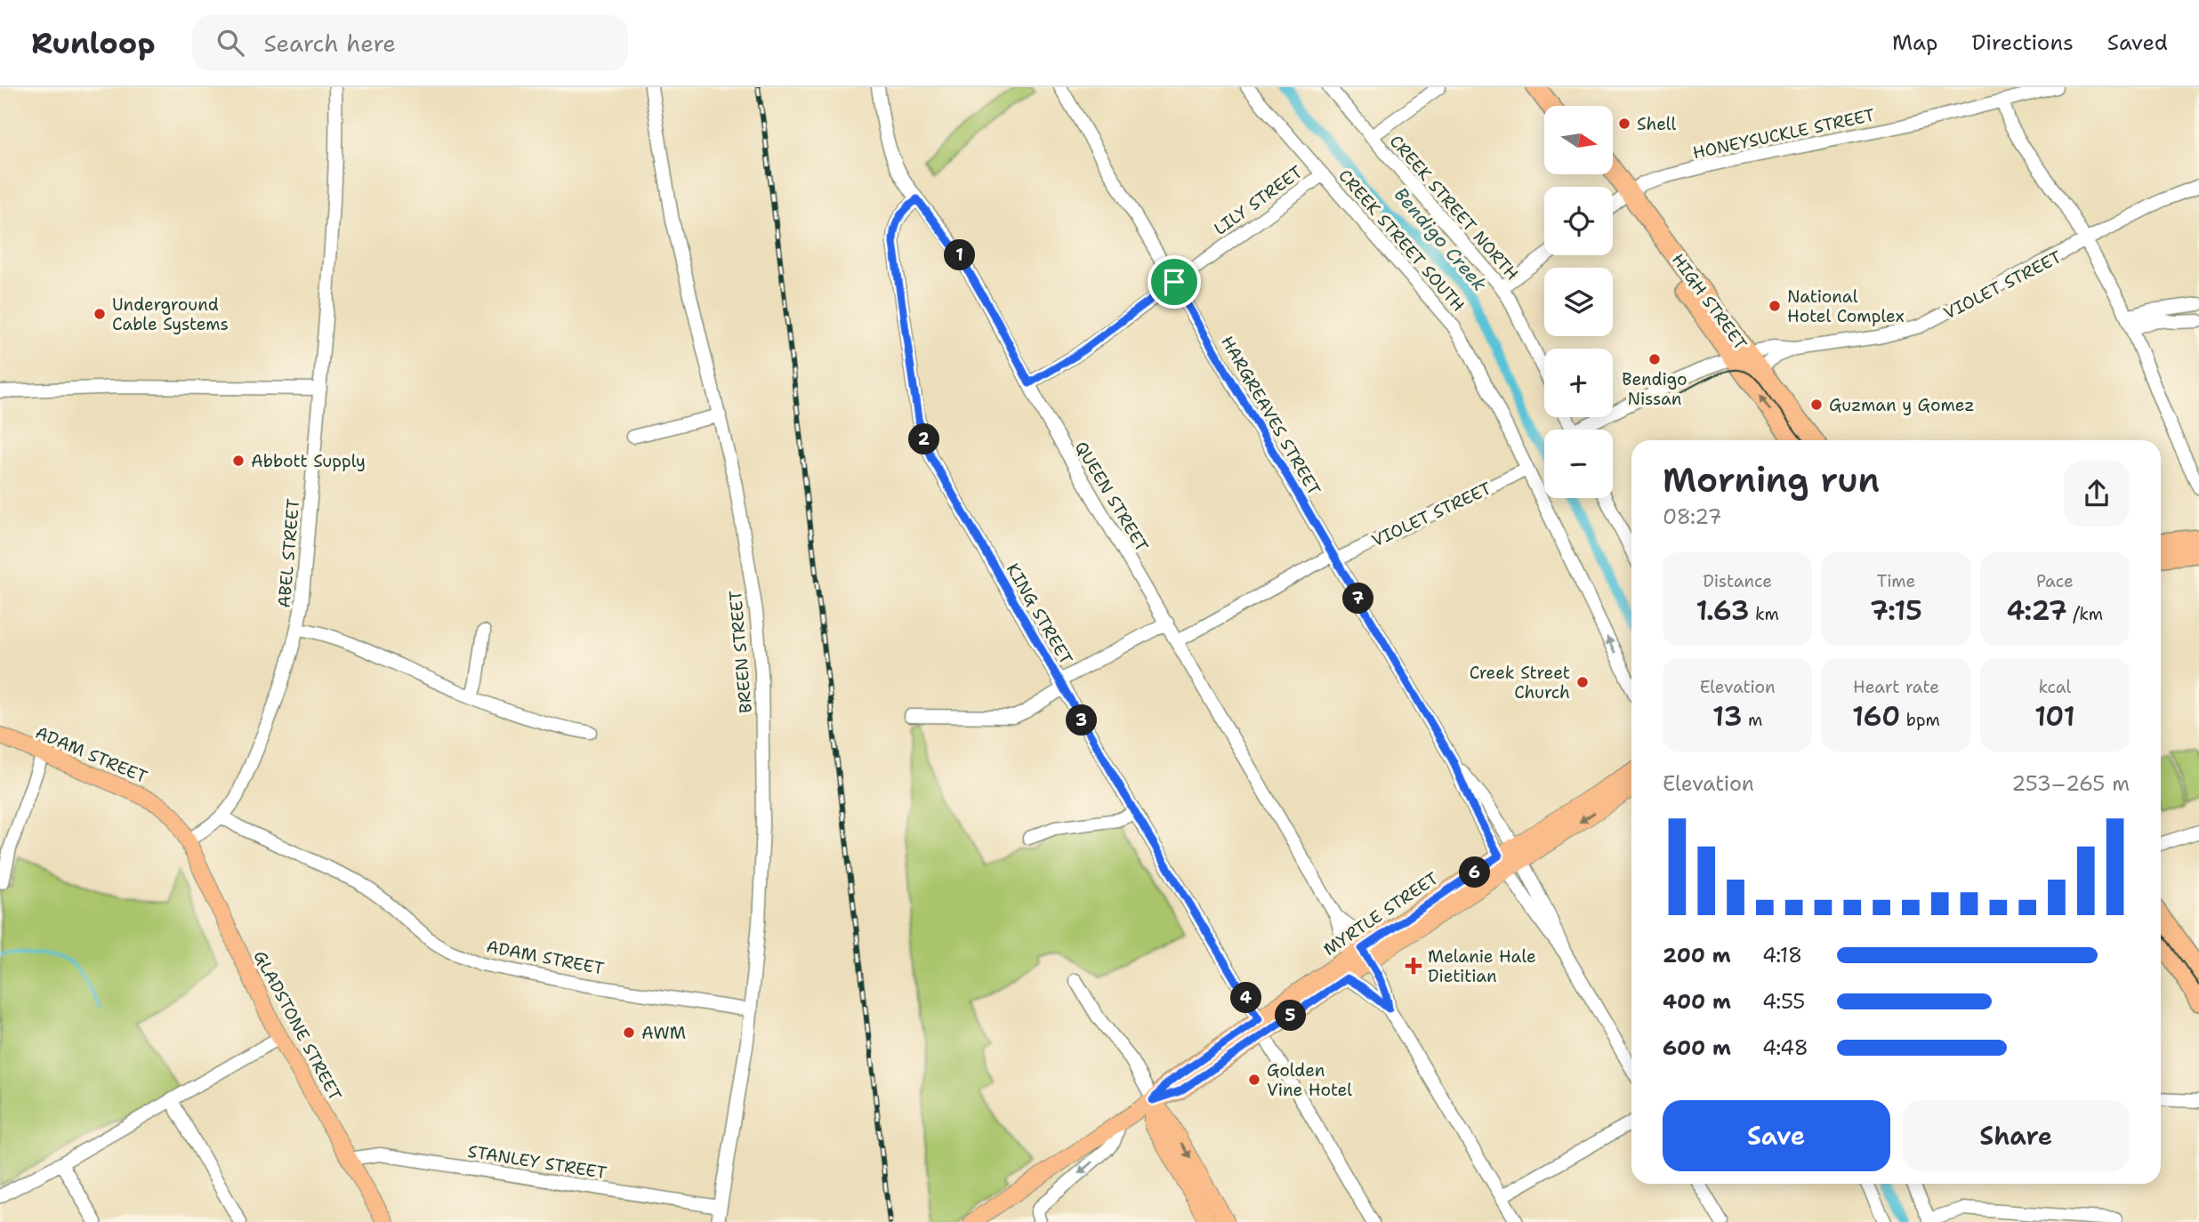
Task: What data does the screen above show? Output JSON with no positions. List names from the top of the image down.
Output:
{
  "streets": {
    "highway": ["HIGH STREET"],
    "main road": ["ADAM STREET", "MYRTLE STREET", "GLADSTONE STREET"],
    "street": [
      "HONEYSUCKLE STREET",
      "LILY STREET",
      "CREEK STREET NORTH",
      "CREEK STREET SOUTH",
      "VIOLET STREET",
      "HARGREAVES STREET",
      "QUEEN STREET",
      "ABEL STREET",
      "KING STREET",
      "BREEN STREET",
      "STANLEY STREET"
    ]
  },
  "crossings": [
    ["HONEYSUCKLE STREET", "HIGH STREET"],
    ["LILY STREET", "CREEK STREET SOUTH"],
    ["LILY STREET", "HARGREAVES STREET"],
    ["LILY STREET", "QUEEN STREET"],
    ["CREEK STREET SOUTH", "VIOLET STREET"],
    ["VIOLET STREET", "HIGH STREET"],
    ["VIOLET STREET", "HARGREAVES STREET"],
    ["VIOLET STREET", "QUEEN STREET"],
    ["HARGREAVES STREET", "MYRTLE STREET"],
    ["QUEEN STREET", "KING STREET"],
    ["QUEEN STREET", "MYRTLE STREET"],
    ["ABEL STREET", "ADAM STREET"],
    ["ABEL STREET", "GLADSTONE STREET"],
    ["KING STREET", "MYRTLE STREET"],
    ["BREEN STREET", "ADAM STREET"],
    ["BREEN STREET", "STANLEY STREET"],
    ["ADAM STREET", "GLADSTONE STREET"],
    ["GLADSTONE STREET", "STANLEY STREET"]
  ],
  "water": ["Bendigo Creek"],
  "places": {
    "other": [
      "Shell",
      "National Hotel Complex",
      "Underground Cable Systems",
      "Bendigo Nissan",
      "Guzman y Gomez",
      "Abbott Supply",
      "Creek Street Church",
      "AWM",
      "Golden Vine Hotel"
    ],
    "health": ["Melanie Hale Dietitian"]
  },
  "north": "right",
  "page": {
    "header": "Runloop",
    "search": "Search here",
    "nav": ["Map", "Directions", "Saved"],
    "map_buttons": ["+", "−"],
    "pins": [
      "1",
      "2",
      "7",
      "3",
      "6",
      "4",
      "5"
    ],
    "heading": ["Morning run", "08:27"],
    "stats": [
      ["Distance", "1.63 km"],
      ["Time", "7:15"],
      ["Pace", "4:27 /km"],
      ["Elevation", "13 m"],
      ["Heart rate", "160 bpm"],
      ["kcal", "101"]
    ],
    "chart": ["Elevation", "253–265 m"],
    "list": [
      {
        "name": "200 m",
        "note": "4:18"
      },
      {
        "name": "400 m",
        "note": "4:55"
      },
      {
        "name": "600 m",
        "note": "4:48"
      }
    ],
    "buttons": ["Save", "Share"]
  }
}
